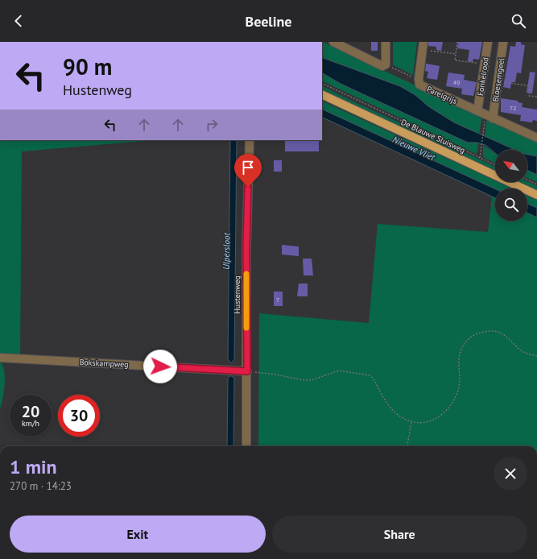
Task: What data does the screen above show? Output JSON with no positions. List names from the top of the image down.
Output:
{
  "streets": {
    "main road": ["De Blauwe Sluisweg"],
    "street": [
      "Fonkelrood",
      "Bloesemgeel",
      "Parelgrijs",
      "Hustenweg",
      "Bokskampweg"
    ]
  },
  "crossings": [
    ["Fonkelrood", "Parelgrijs"],
    ["Bloesemgeel", "Parelgrijs"],
    ["Hustenweg", "Bokskampweg"]
  ],
  "water": ["Nieuwe Vliet", "Ulpersloot"],
  "house_numbers": ["49", "72", "7"],
  "north": "top left",
  "page": {
    "header": "Beeline",
    "turn": ["90 m", "Hustenweg"],
    "speed": "20 km/h",
    "limit": "30",
    "heading": ["1 min", "270 m · 14:23"],
    "buttons": ["Exit", "Share"]
  }
}
